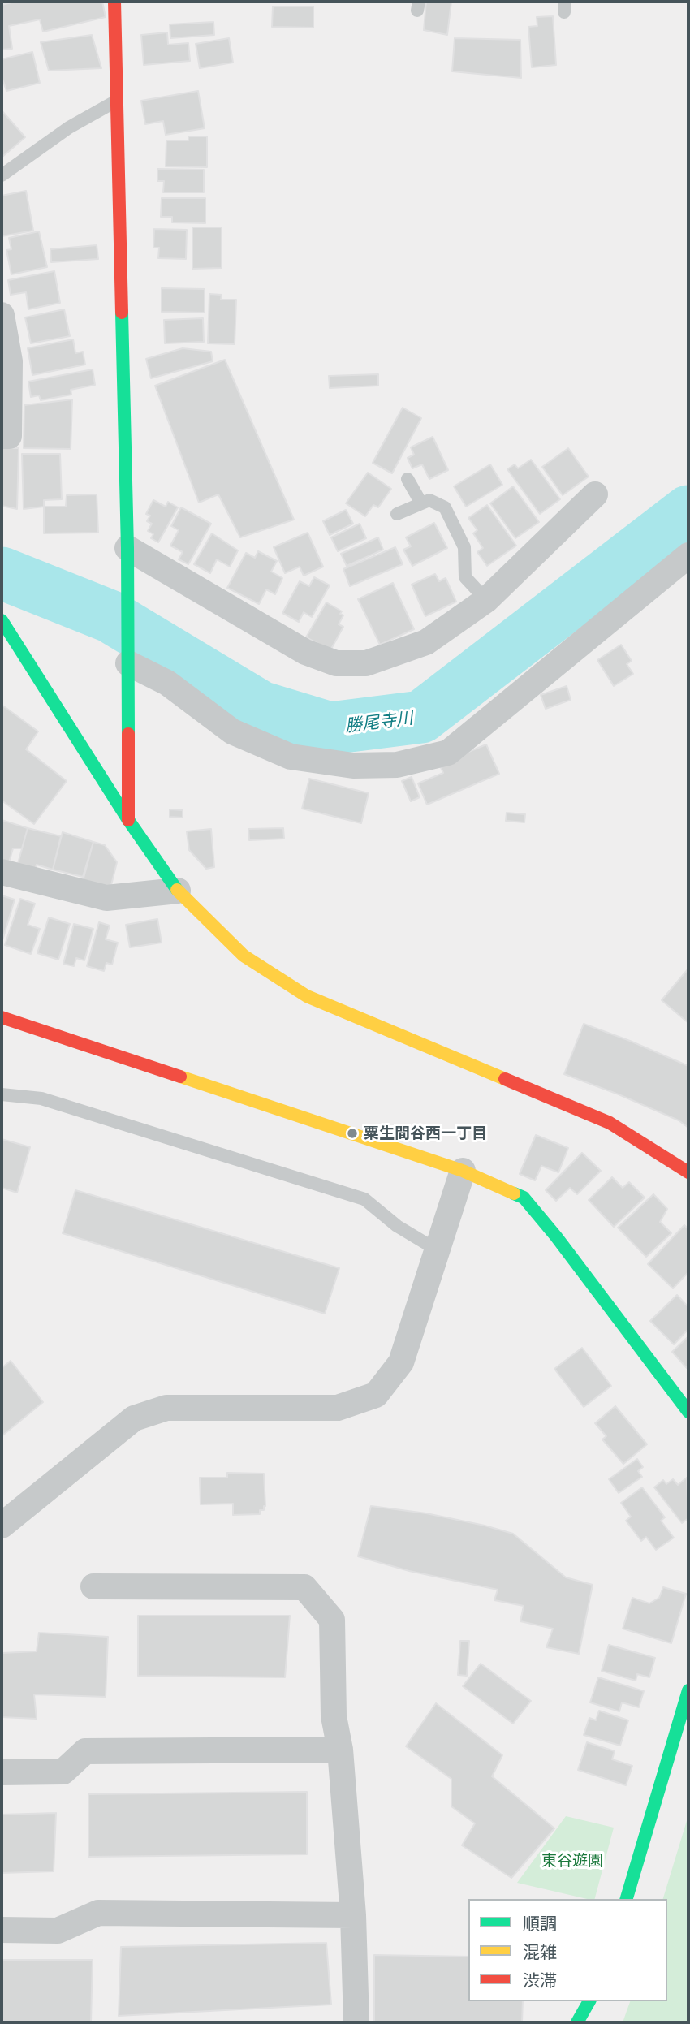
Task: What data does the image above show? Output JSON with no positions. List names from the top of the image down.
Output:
{
  "water": ["勝尾寺川"],
  "parks": ["東谷遊園"],
  "places": ["粟生間谷西一丁目"],
  "legend": ["順調", "混雑", "渋滞"]
}
